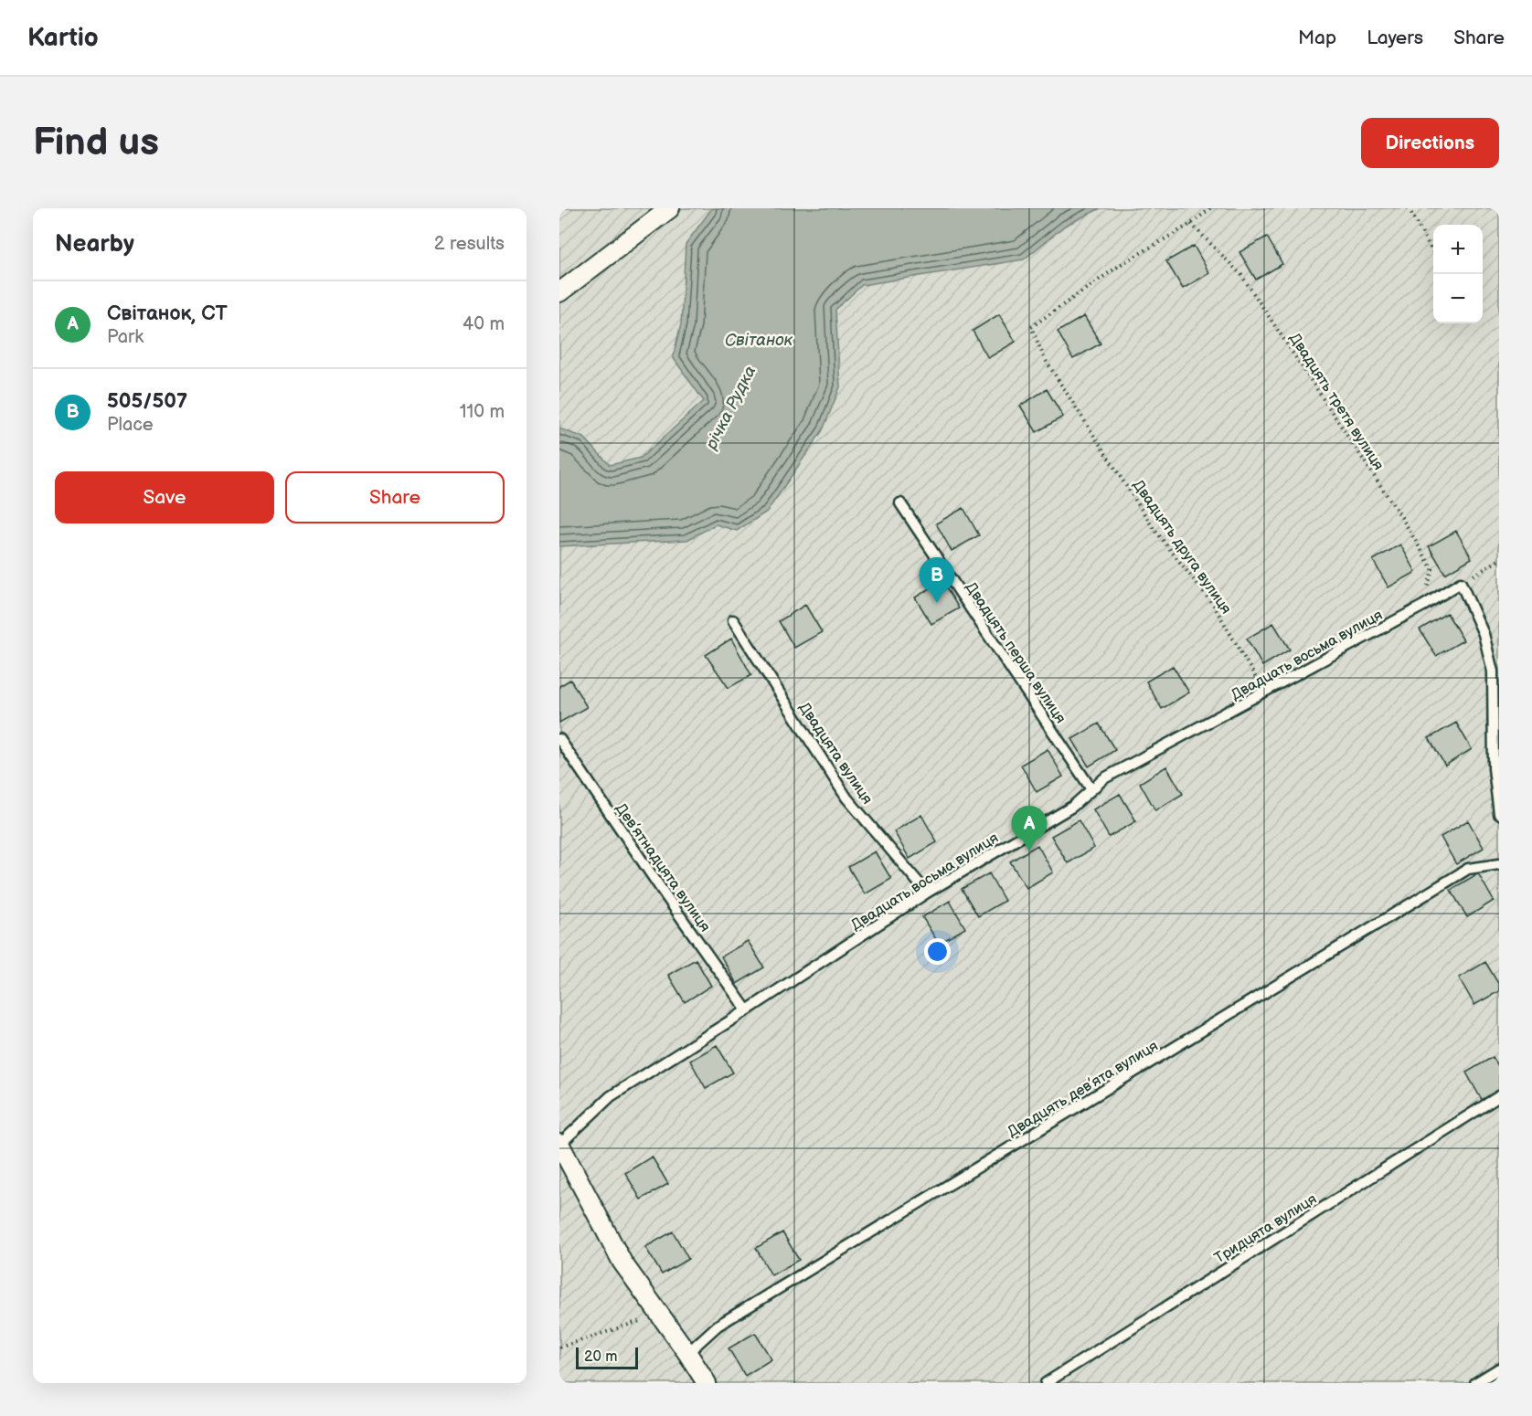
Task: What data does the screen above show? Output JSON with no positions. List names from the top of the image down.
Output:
{
  "streets": {
    "lane": [
      "Двадцять перша вулиця",
      "Двадцать восьма вулиця",
      "Двадцята вулиця",
      "Дев’ятнадцята вулиця",
      "Двадцять дев’ята вулиця",
      "Тридцята вулиця"
    ],
    "path": ["Двадцять третя вулиця", "Двадцять друга вулиця"]
  },
  "crossings": [
    ["Двадцять третя вулиця", "Двадцять друга вулиця"],
    ["Двадцять третя вулиця", "Двадцать восьма вулиця"],
    ["Двадцять друга вулиця", "Двадцать восьма вулиця"],
    ["Двадцять перша вулиця", "Двадцать восьма вулиця"],
    ["Двадцать восьма вулиця", "Двадцята вулиця"],
    ["Двадцать восьма вулиця", "Дев’ятнадцята вулиця"]
  ],
  "water": ["Світанок", "річка Рудка"],
  "scale_bar": "20 m",
  "page": {
    "header": "Kartio",
    "nav": ["Map", "Layers", "Share"],
    "buttons": [
      "Directions",
      ["Save", "Share"]
    ],
    "title": "Find us",
    "heading": ["Nearby", "2 results"],
    "map_buttons": ["+", "−"],
    "list": [
      {
        "mark": "A",
        "name": "Світанок, СТ",
        "note": "Park",
        "value": "40 m"
      },
      {
        "mark": "B",
        "name": "505/507",
        "note": "Place",
        "value": "110 m"
      }
    ],
    "pins": ["B", "A"],
    "scale": "20 m"
  }
}
